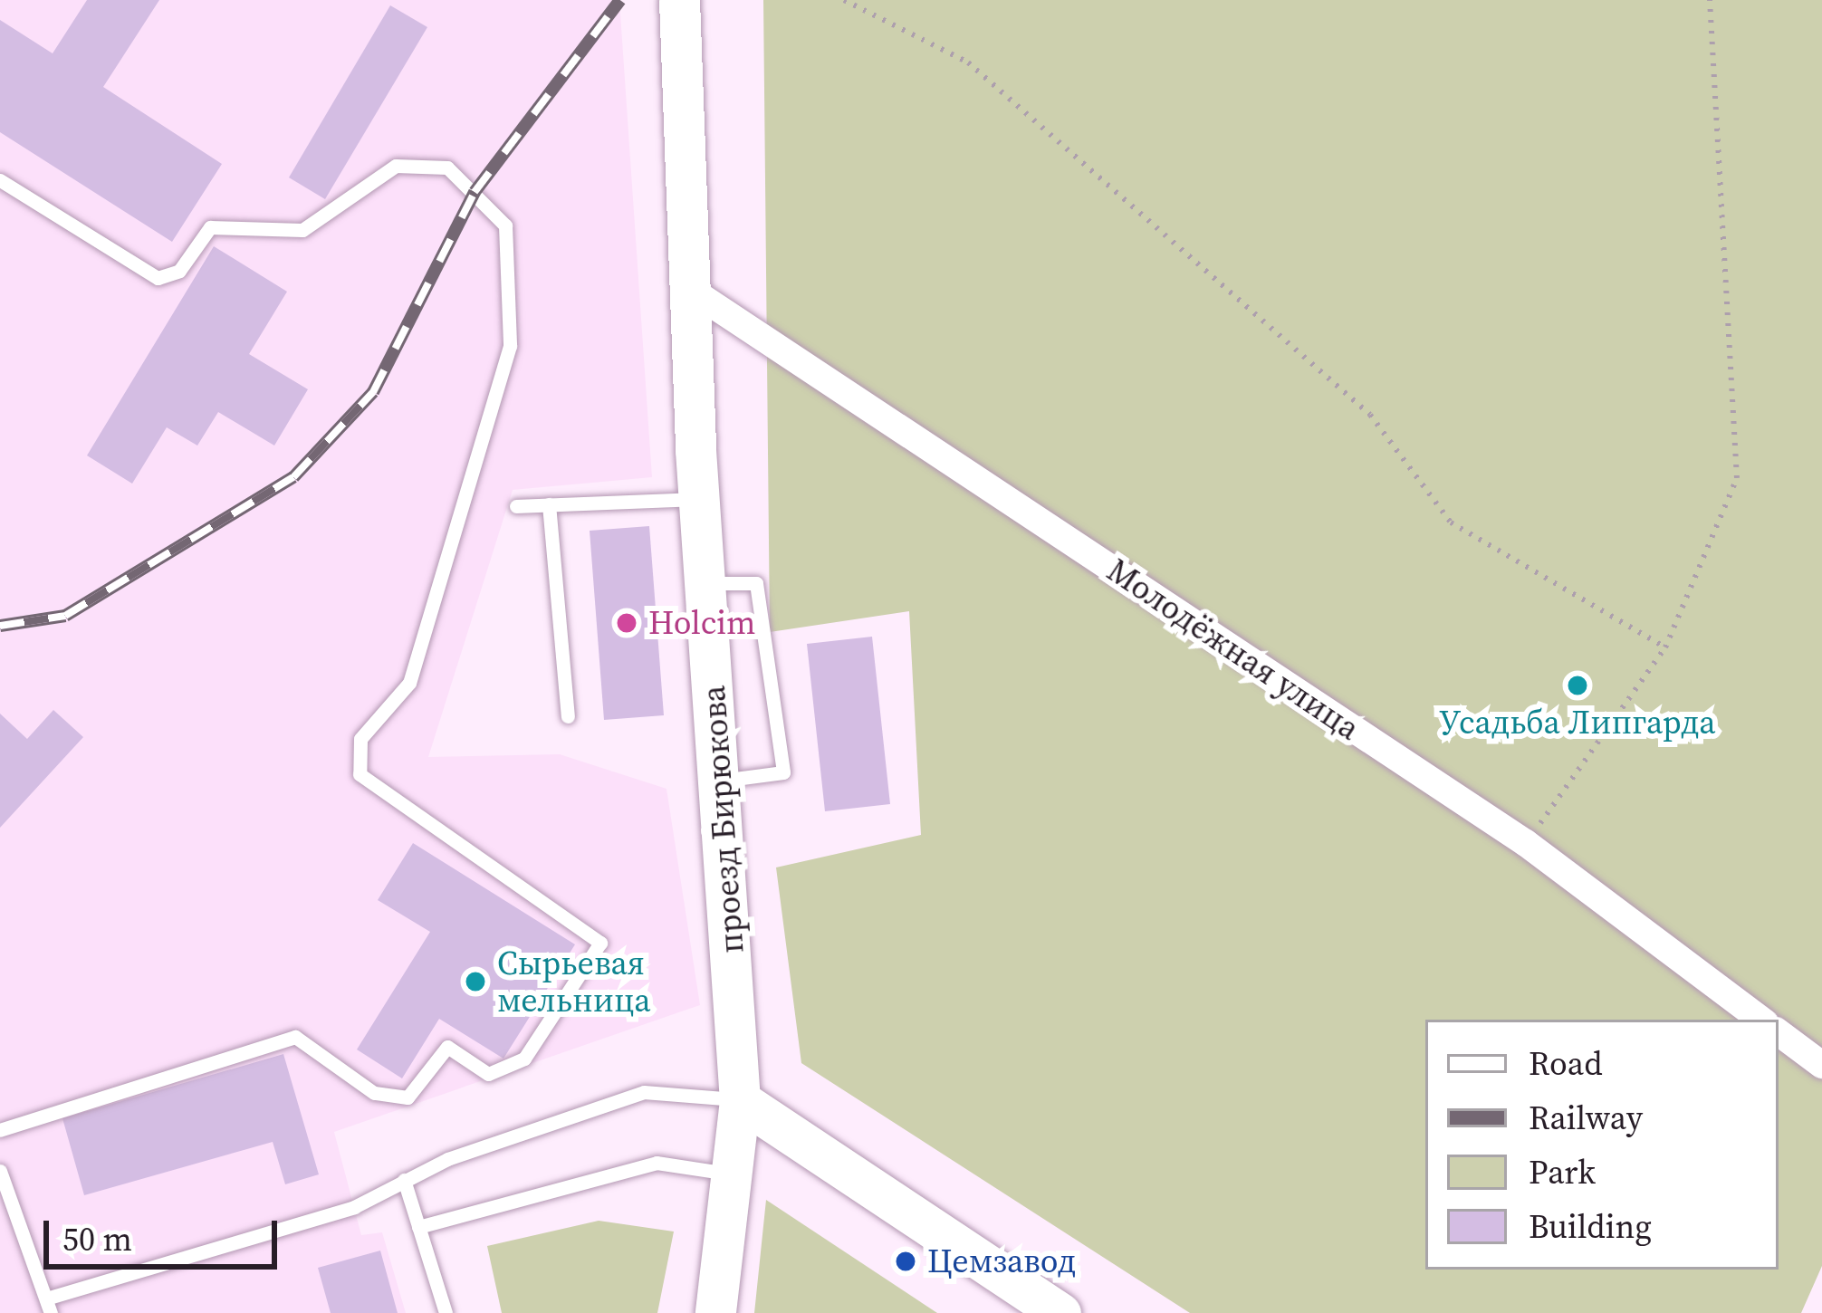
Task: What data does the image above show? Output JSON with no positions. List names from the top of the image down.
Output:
{
  "streets": {
    "street": ["Молодёжная улица", "проезд Бирюкова"]
  },
  "crossings": [
    ["Молодёжная улица", "проезд Бирюкова"]
  ],
  "places": [
    "Holcim",
    "Усадьба Липгарда",
    "Сырьевая мельница",
    "Цемзавод"
  ],
  "legend": [
    "Road",
    "Railway",
    "Park",
    "Building"
  ],
  "scale_bar": "50 m"
}
